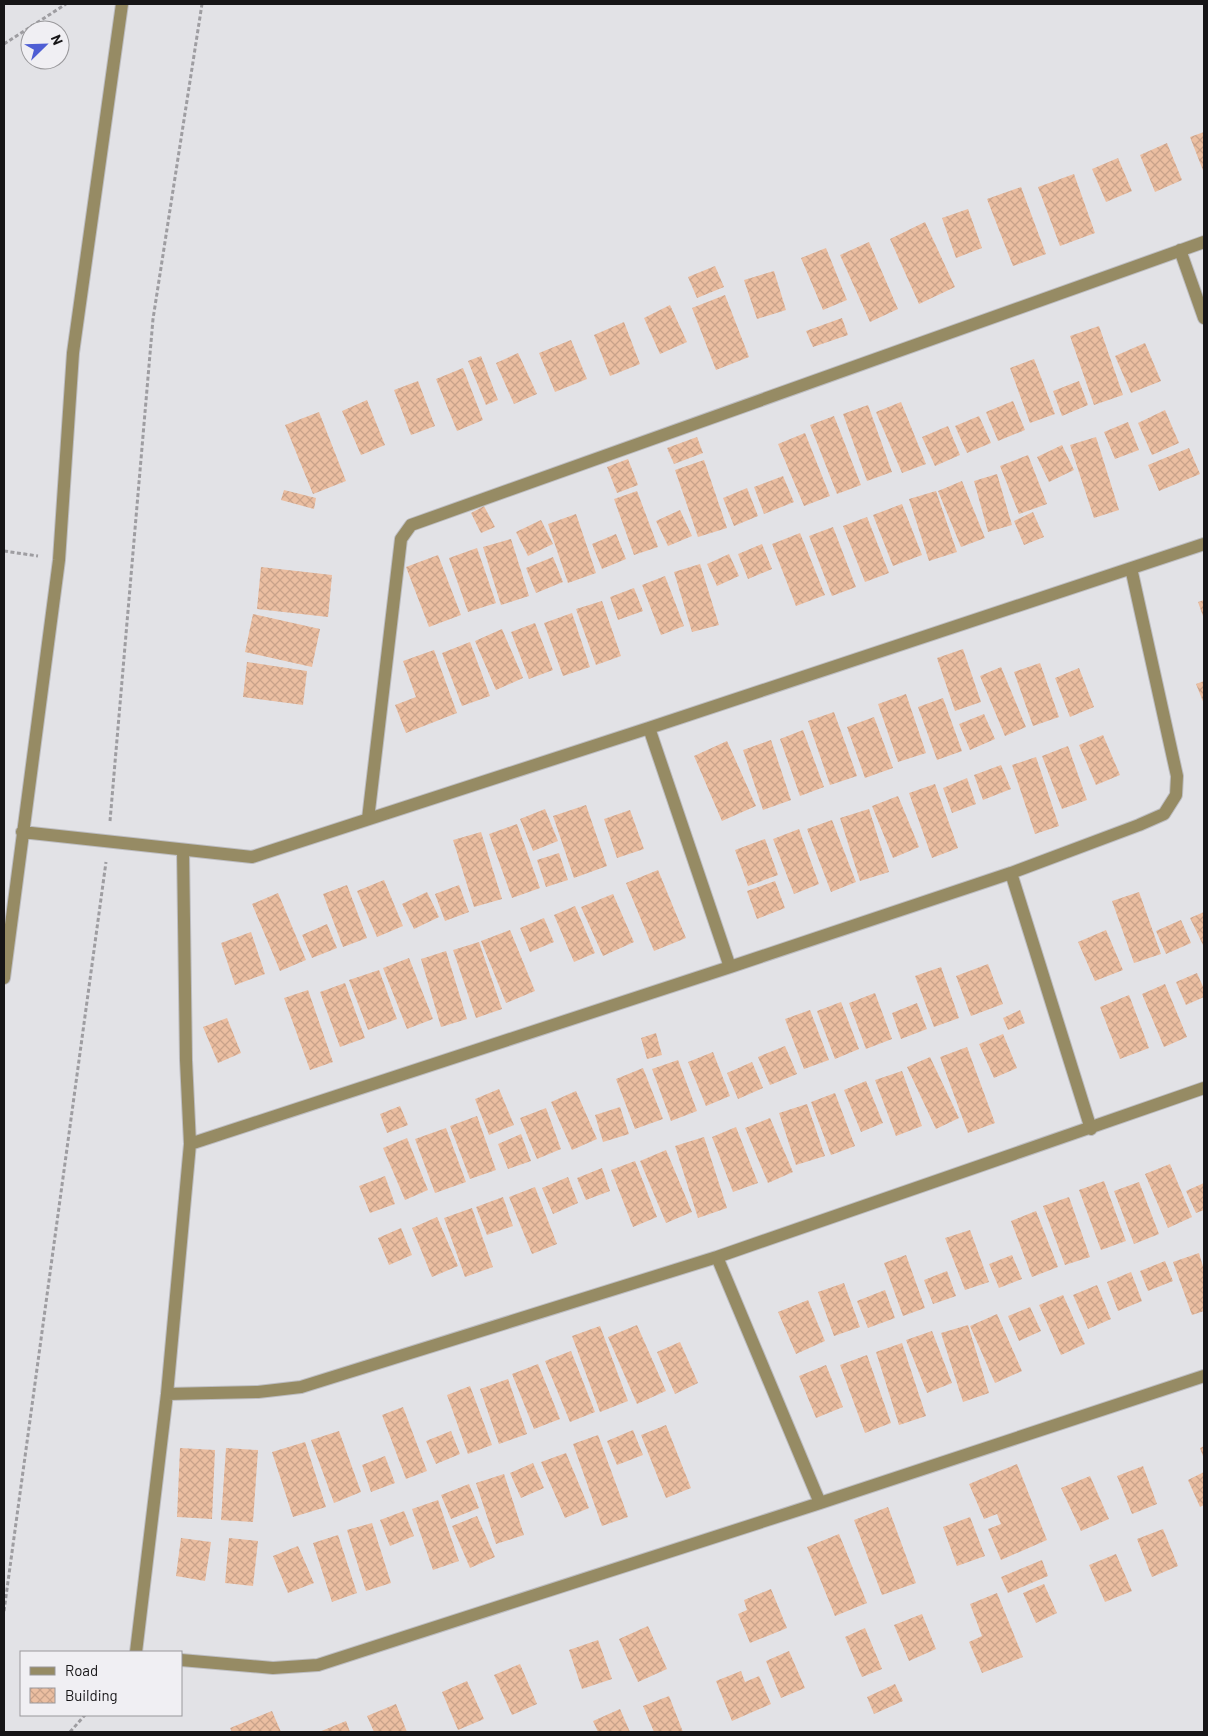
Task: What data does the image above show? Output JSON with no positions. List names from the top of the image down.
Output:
{
  "legend": ["Road", "Building"],
  "north": "top right"
}
